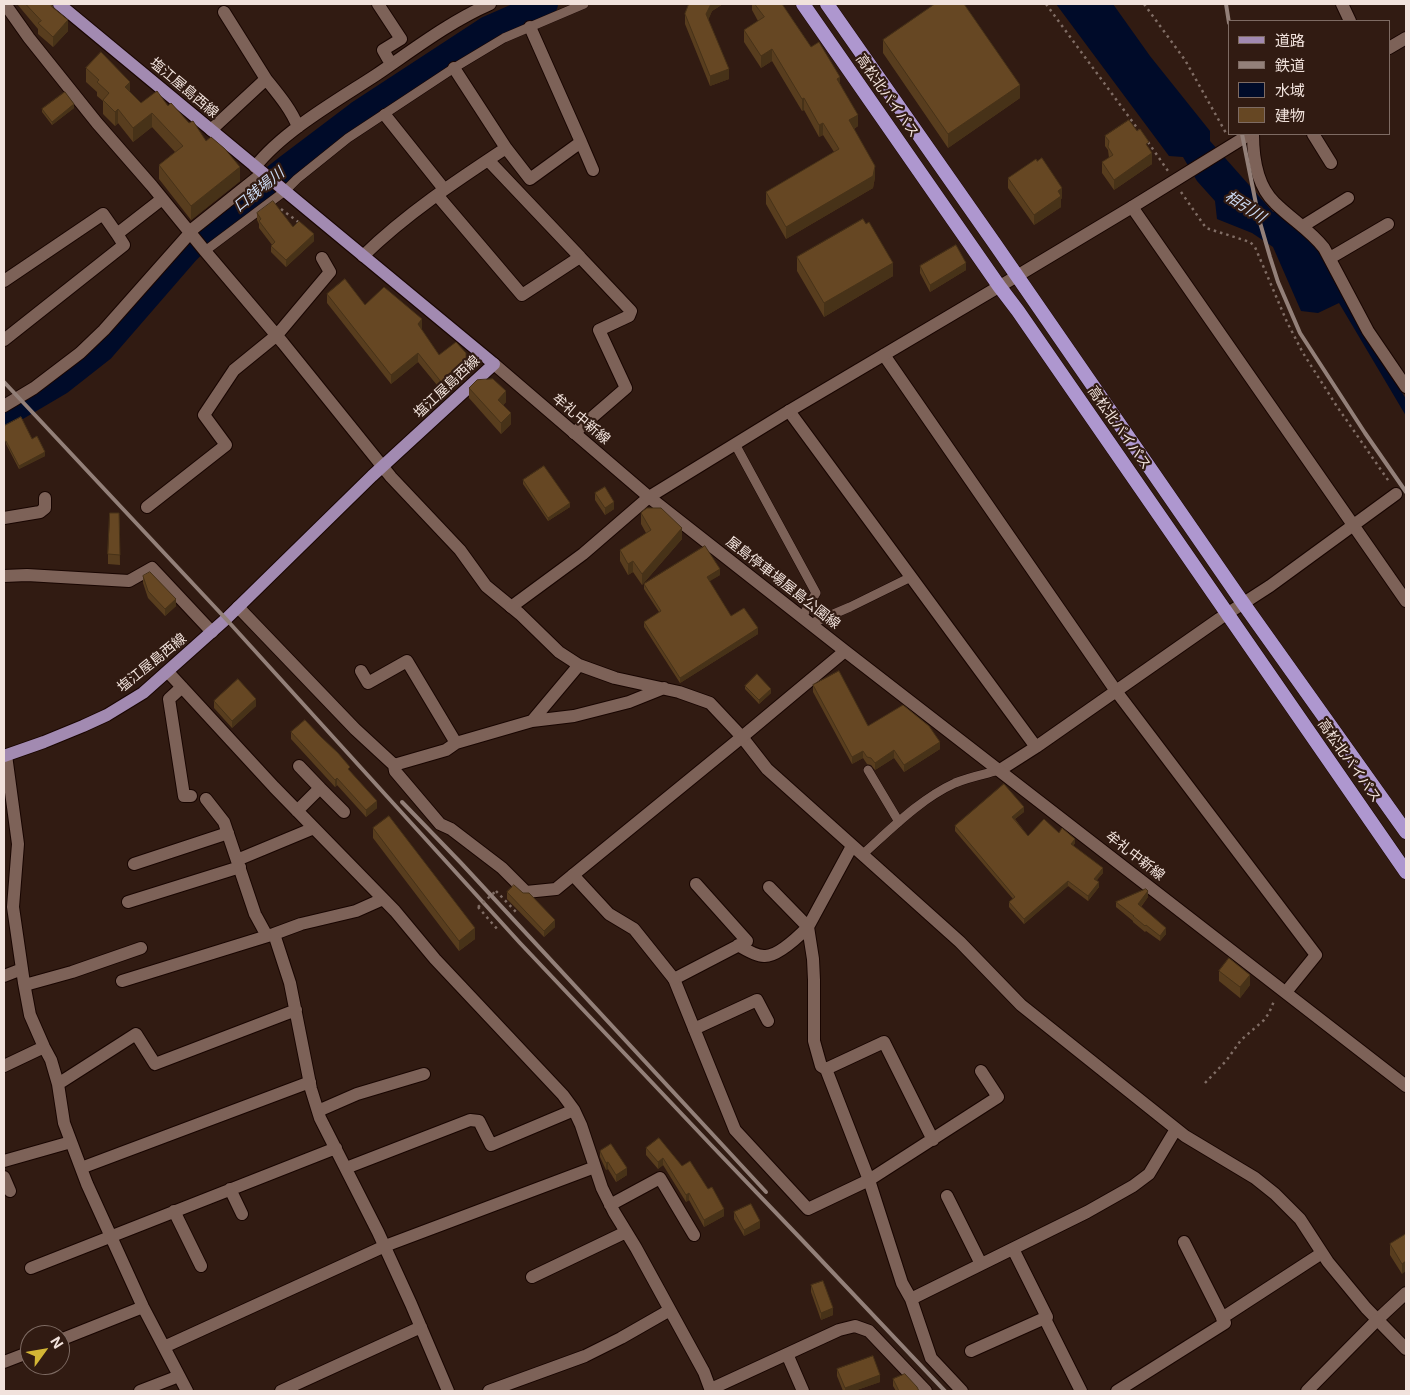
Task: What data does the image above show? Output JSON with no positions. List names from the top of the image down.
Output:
{
  "streets": {
    "highway": ["高松北バイパス"],
    "main road": ["塩江屋島西線"],
    "street": ["牟礼中新線", "屋島停車場屋島公園線"]
  },
  "crossings": [
    ["塩江屋島西線", "牟礼中新線"],
    ["牟礼中新線", "屋島停車場屋島公園線"]
  ],
  "water": ["口銭場川", "相引川"],
  "legend": [
    "道路",
    "鉄道",
    "水域",
    "建物"
  ],
  "north": "top right"
}
